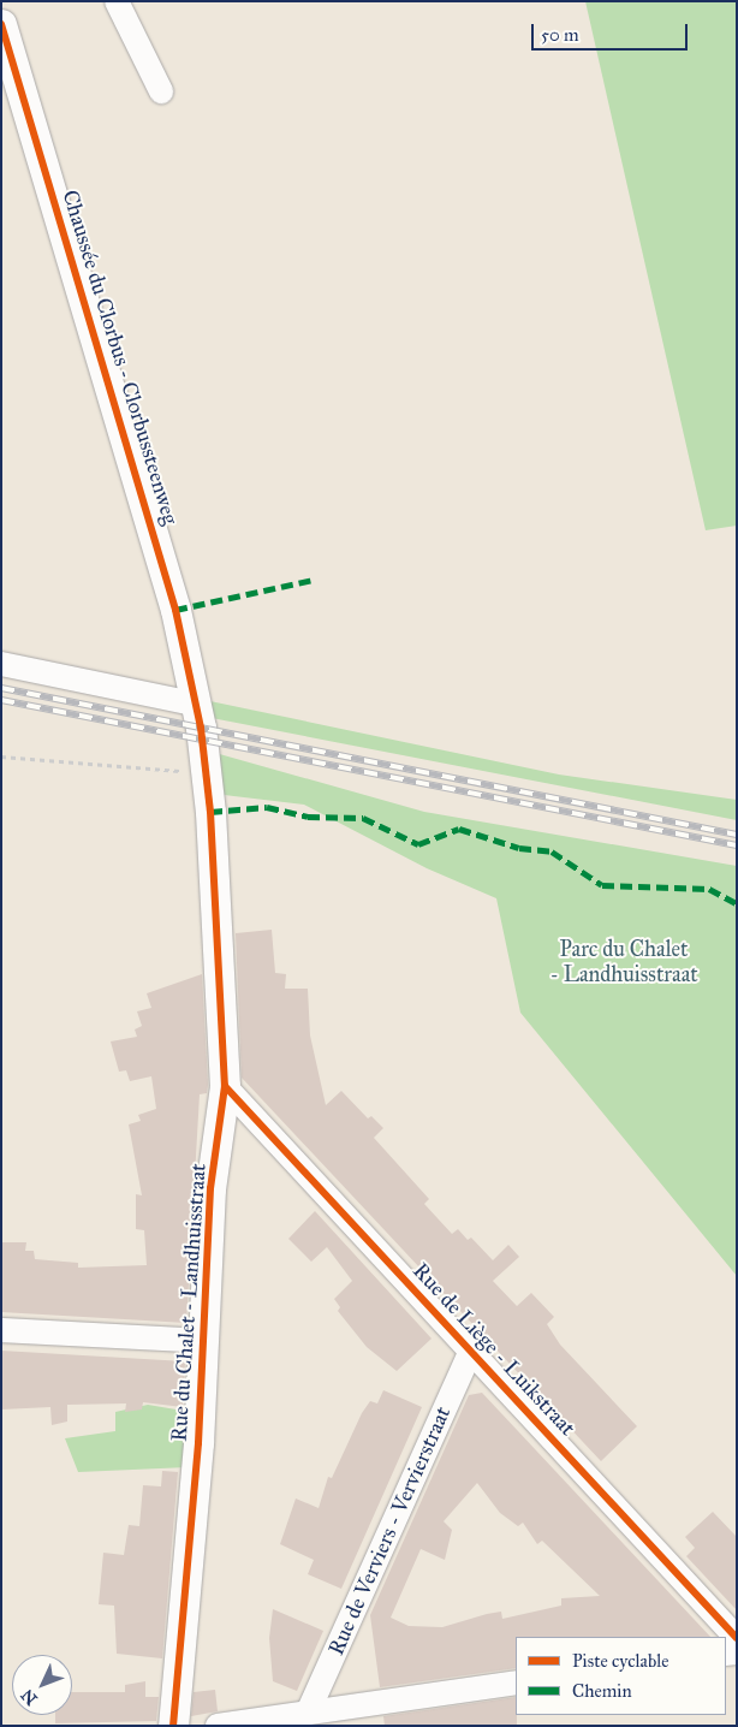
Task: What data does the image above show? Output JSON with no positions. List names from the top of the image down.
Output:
{
  "streets": {
    "street": [
      "Chaussée du Clorbus - Clorbussteenweg",
      "Rue du Chalet - Landhuisstraat",
      "Rue de Liège - Luikstraat",
      "Rue de Verviers - Vervierstraat"
    ]
  },
  "crossings": [
    ["Chaussée du Clorbus - Clorbussteenweg", "Rue du Chalet - Landhuisstraat"],
    ["Rue du Chalet - Landhuisstraat", "Rue de Liège - Luikstraat"],
    ["Rue de Liège - Luikstraat", "Rue de Verviers - Vervierstraat"]
  ],
  "parks": ["Parc du Chalet - Landhuisstraat"],
  "legend": ["Piste cyclable", "Chemin"],
  "scale_bar": "50 m",
  "north": "bottom left"
}
